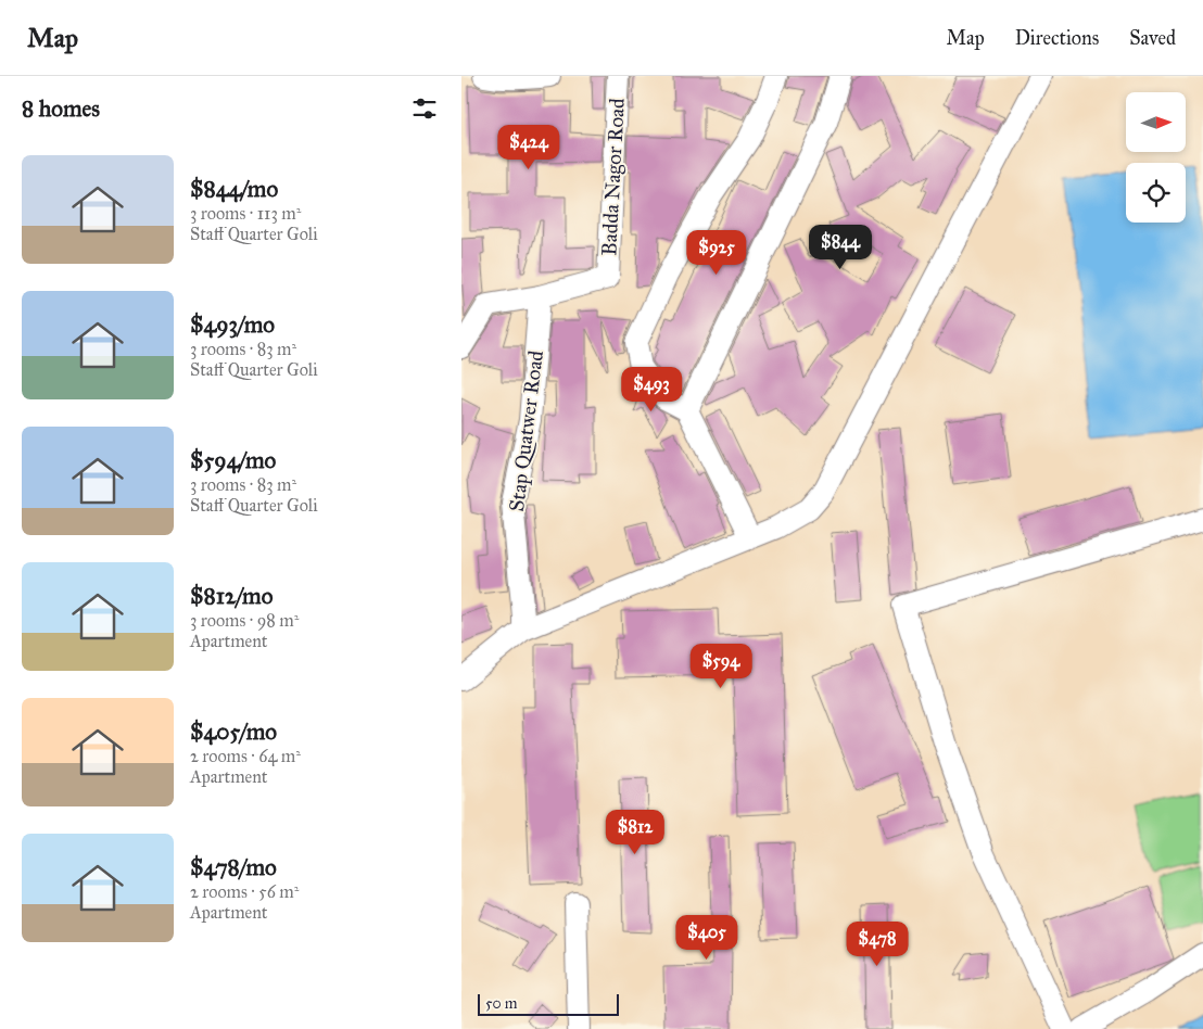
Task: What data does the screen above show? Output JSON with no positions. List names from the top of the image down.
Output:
{
  "streets": {
    "street": ["Badda Nagor Road", "Stap Quatwer Road"]
  },
  "crossings": [
    ["Badda Nagor Road", "Stap Quatwer Road"]
  ],
  "scale_bar": "50 m",
  "north": "right",
  "page": {
    "header": "Map",
    "nav": ["Map", "Directions", "Saved"],
    "heading": "8 homes",
    "price": [
      "$424",
      "$844",
      "$925",
      "$493",
      "$594",
      "$812",
      "$405",
      "$478"
    ],
    "list": [
      {
        "name": "$844/mo",
        "note": "3 rooms · 113 m² · Staff Quarter Goli"
      },
      {
        "name": "$493/mo",
        "note": "3 rooms · 83 m² · Staff Quarter Goli"
      },
      {
        "name": "$594/mo",
        "note": "3 rooms · 83 m² · Staff Quarter Goli"
      },
      {
        "name": "$812/mo",
        "note": "3 rooms · 98 m² · Apartment"
      },
      {
        "name": "$405/mo",
        "note": "2 rooms · 64 m² · Apartment"
      },
      {
        "name": "$478/mo",
        "note": "2 rooms · 56 m² · Apartment"
      }
    ],
    "scale": "50 m"
  }
}
